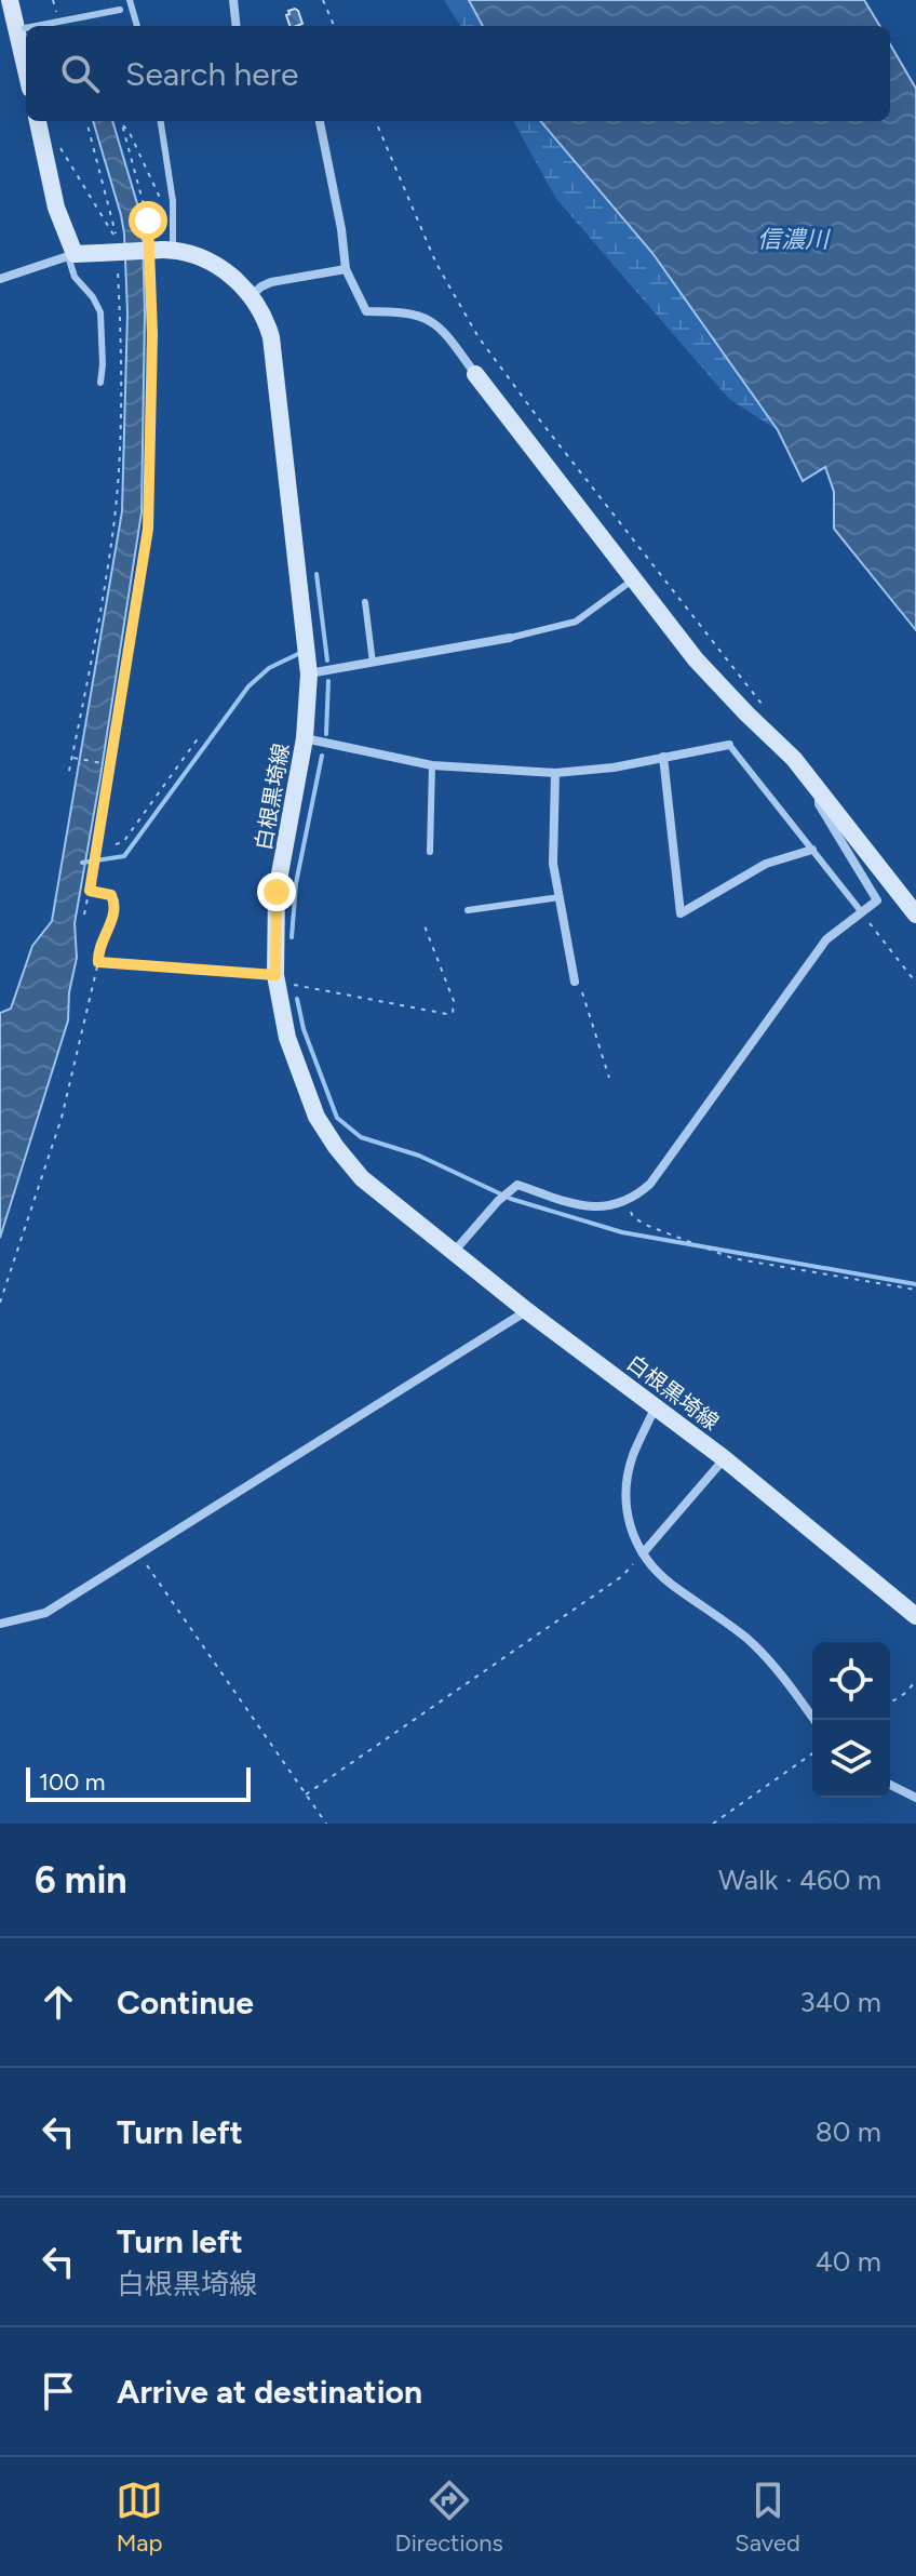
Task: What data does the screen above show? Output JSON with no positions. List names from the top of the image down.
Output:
{
  "streets": {
    "main road": ["白根黒埼線"]
  },
  "water": ["信濃川"],
  "scale_bar": "100 m",
  "page": {
    "search": "Search here",
    "scale": "100 m",
    "heading": ["6 min", "Walk · 460 m"],
    "list": [
      ["Continue", "340 m"],
      ["Turn left", "80 m"],
      ["Turn left", "白根黒埼線", "40 m"],
      "Arrive at destination"
    ],
    "nav": ["Map", "Directions", "Saved"]
  }
}
